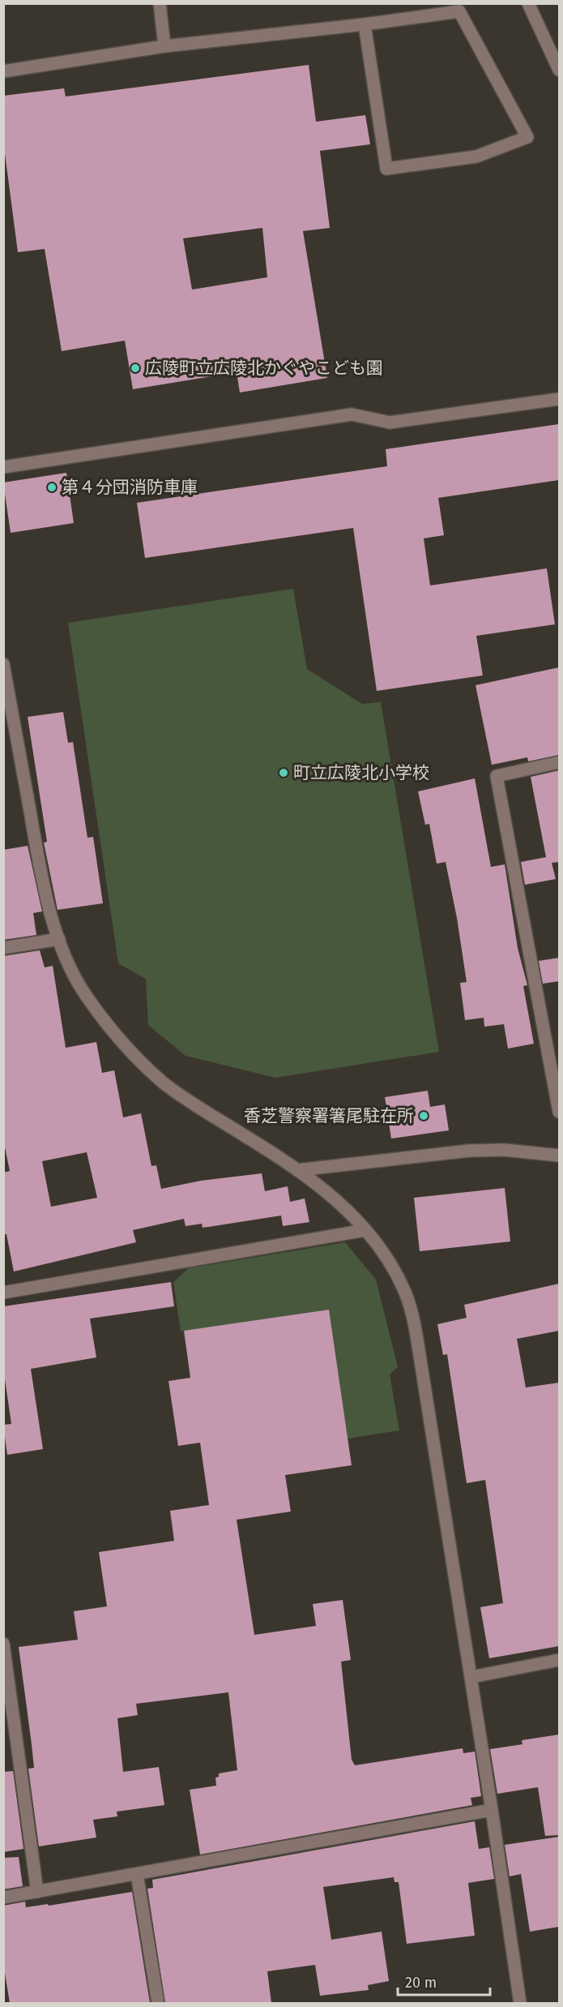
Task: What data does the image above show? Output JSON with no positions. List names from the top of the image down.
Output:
{
  "places": [
    "広陵町立広陵北かぐやこども園",
    "第４分団消防車庫",
    "町立広陵北小学校",
    "香芝警察署箸尾駐在所"
  ],
  "scale_bar": "20 m"
}
